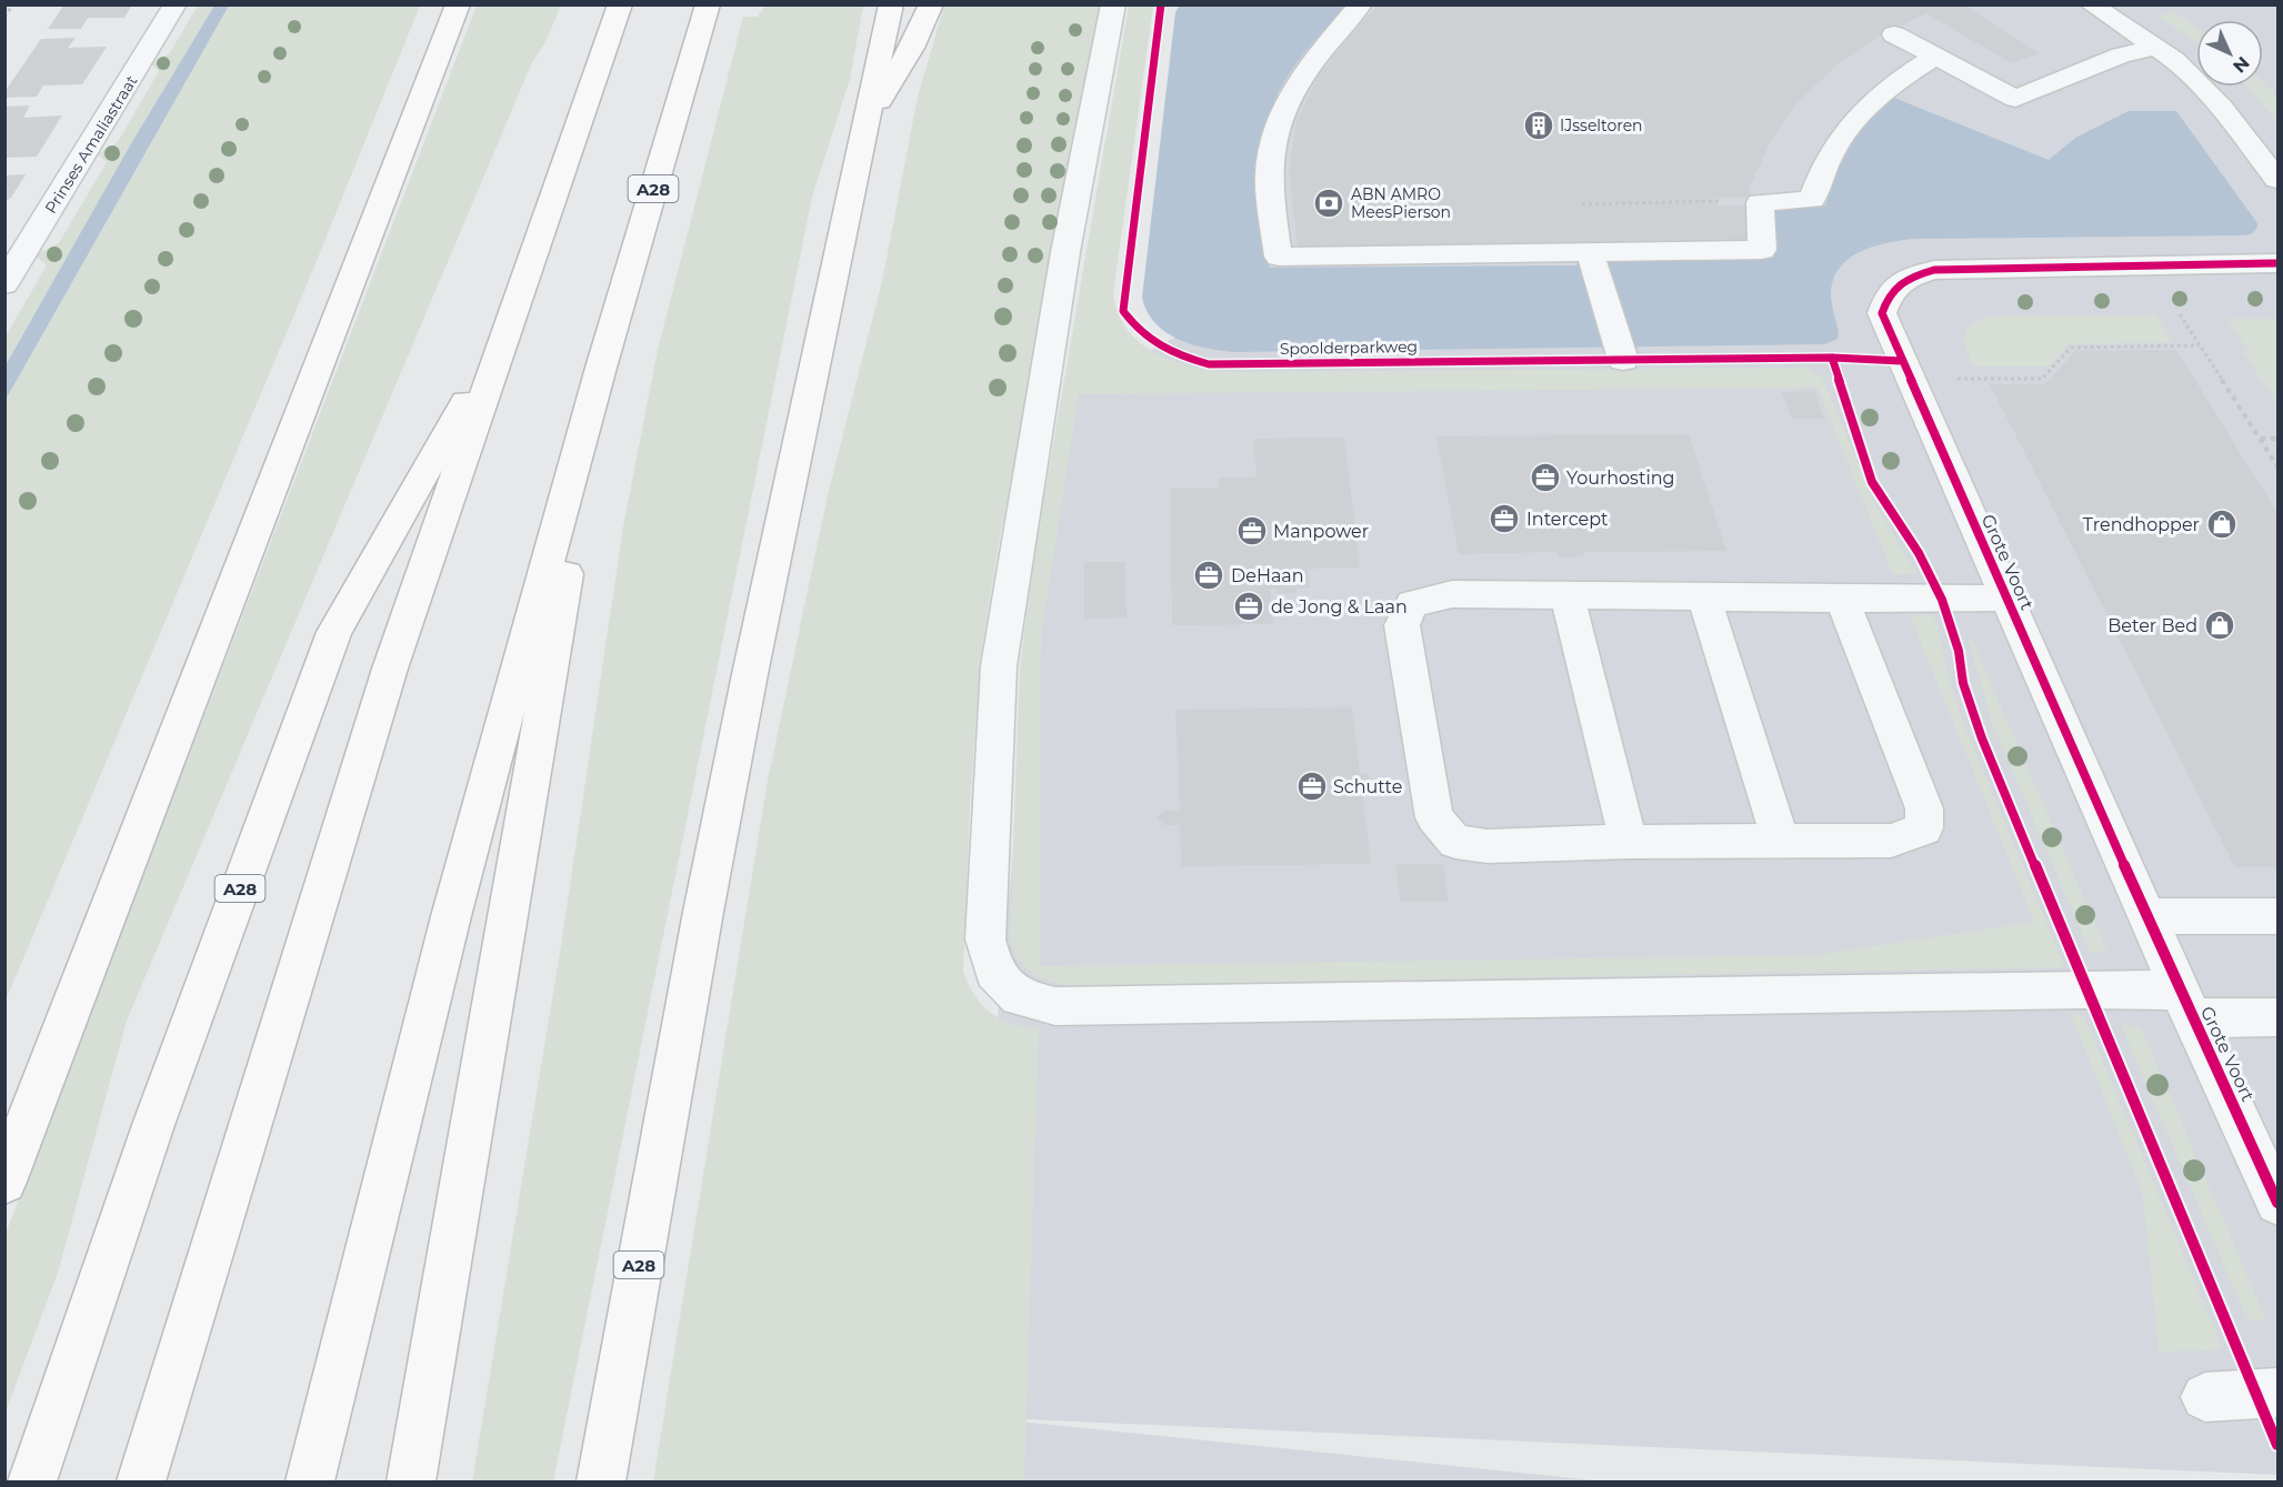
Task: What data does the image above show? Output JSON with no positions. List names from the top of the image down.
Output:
{
  "streets": {
    "highway": ["A28"],
    "street": ["Prinses Amaliastraat", "Grote Voort"],
    "cycle path": ["Spoolderparkweg"]
  },
  "places": {
    "building": ["IJsseltoren"],
    "bank": ["ABN AMRO MeesPierson"],
    "office": [
      "Yourhosting",
      "Intercept",
      "Manpower",
      "DeHaan",
      "de Jong & Laan",
      "Schutte"
    ],
    "shop": ["Trendhopper", "Beter Bed"]
  },
  "north": "bottom right"
}
